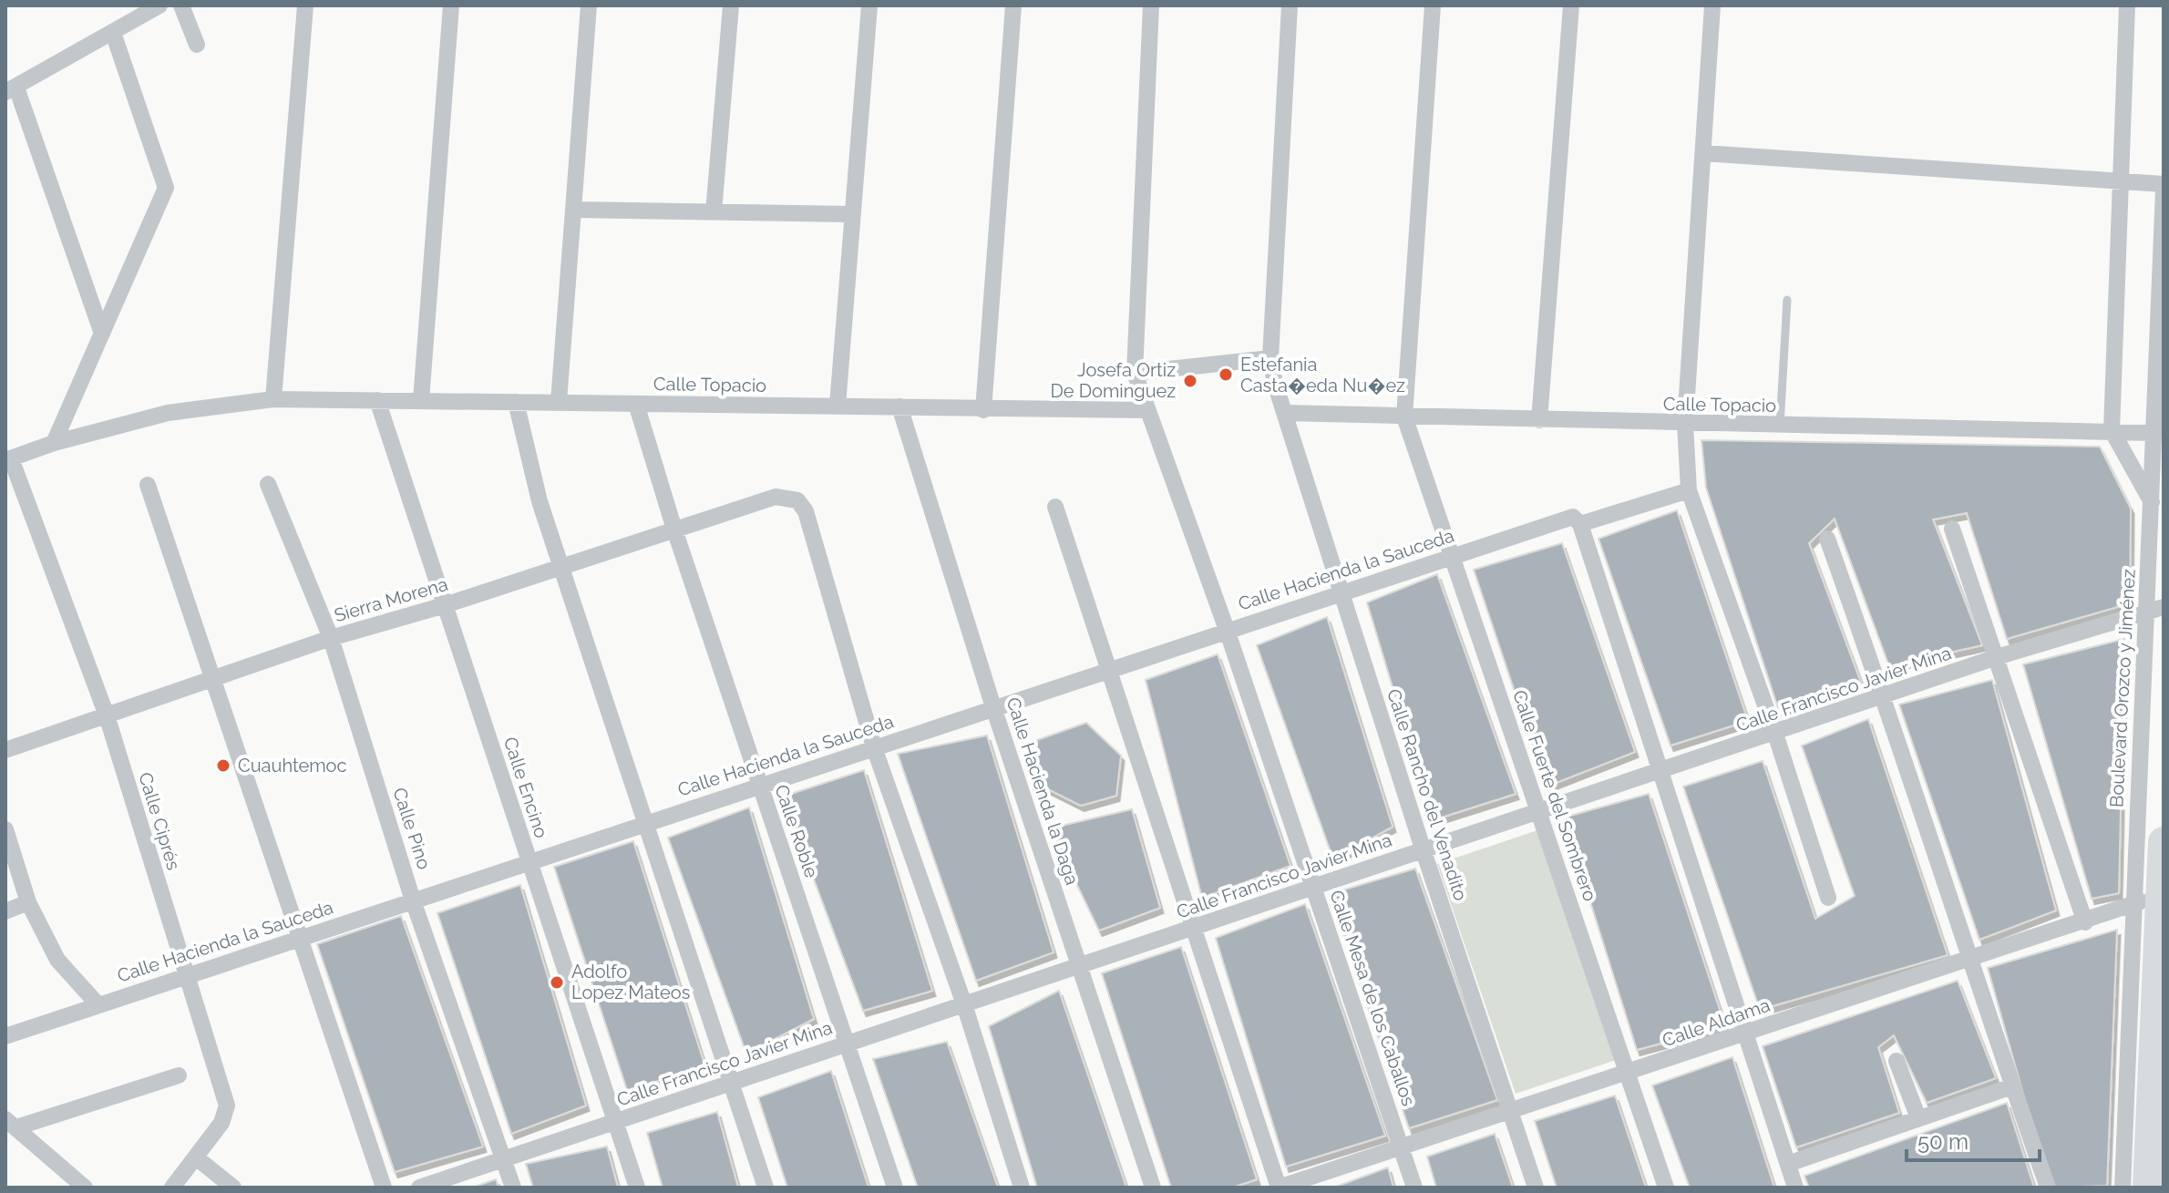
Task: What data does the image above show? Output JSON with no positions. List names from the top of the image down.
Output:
{
  "streets": {
    "street": [
      "Calle Topacio",
      "Calle Hacienda la Sauceda",
      "Sierra Morena",
      "Boulevard Orozco y Jiménez",
      "Calle Francisco Javier Mina",
      "Calle Encino",
      "Calle Hacienda la Daga",
      "Calle Rancho del Venadito",
      "Calle Fuerte del Sombrero",
      "Calle Ciprés",
      "Calle Pino",
      "Calle Roble",
      "Calle Mesa de los Caballos",
      "Calle Aldama"
    ]
  },
  "crossings": [
    ["Calle Topacio", "Boulevard Orozco y Jiménez"],
    ["Calle Topacio", "Calle Encino"],
    ["Calle Topacio", "Calle Hacienda la Daga"],
    ["Calle Topacio", "Calle Rancho del Venadito"],
    ["Calle Topacio", "Calle Fuerte del Sombrero"],
    ["Calle Topacio", "Calle Ciprés"],
    ["Calle Topacio", "Calle Roble"],
    ["Calle Topacio", "Calle Mesa de los Caballos"],
    ["Calle Hacienda la Sauceda", "Sierra Morena"],
    ["Calle Hacienda la Sauceda", "Calle Encino"],
    ["Calle Hacienda la Sauceda", "Calle Hacienda la Daga"],
    ["Calle Hacienda la Sauceda", "Calle Rancho del Venadito"],
    ["Calle Hacienda la Sauceda", "Calle Fuerte del Sombrero"],
    ["Calle Hacienda la Sauceda", "Calle Ciprés"],
    ["Calle Hacienda la Sauceda", "Calle Pino"],
    ["Calle Hacienda la Sauceda", "Calle Roble"],
    ["Calle Hacienda la Sauceda", "Calle Mesa de los Caballos"],
    ["Sierra Morena", "Calle Encino"],
    ["Sierra Morena", "Calle Ciprés"],
    ["Sierra Morena", "Calle Pino"],
    ["Sierra Morena", "Calle Roble"],
    ["Boulevard Orozco y Jiménez", "Calle Francisco Javier Mina"],
    ["Boulevard Orozco y Jiménez", "Calle Aldama"],
    ["Calle Francisco Javier Mina", "Calle Encino"],
    ["Calle Francisco Javier Mina", "Calle Hacienda la Daga"],
    ["Calle Francisco Javier Mina", "Calle Rancho del Venadito"],
    ["Calle Francisco Javier Mina", "Calle Fuerte del Sombrero"],
    ["Calle Francisco Javier Mina", "Calle Pino"],
    ["Calle Francisco Javier Mina", "Calle Roble"],
    ["Calle Francisco Javier Mina", "Calle Mesa de los Caballos"],
    ["Calle Rancho del Venadito", "Calle Aldama"],
    ["Calle Fuerte del Sombrero", "Calle Aldama"],
    ["Calle Mesa de los Caballos", "Calle Aldama"]
  ],
  "places": [
    "Estefania Casta�eda Nu�ez",
    "Josefa Ortiz De Dominguez",
    "Cuauhtemoc",
    "Adolfo Lopez Mateos"
  ],
  "scale_bar": "50 m"
}
